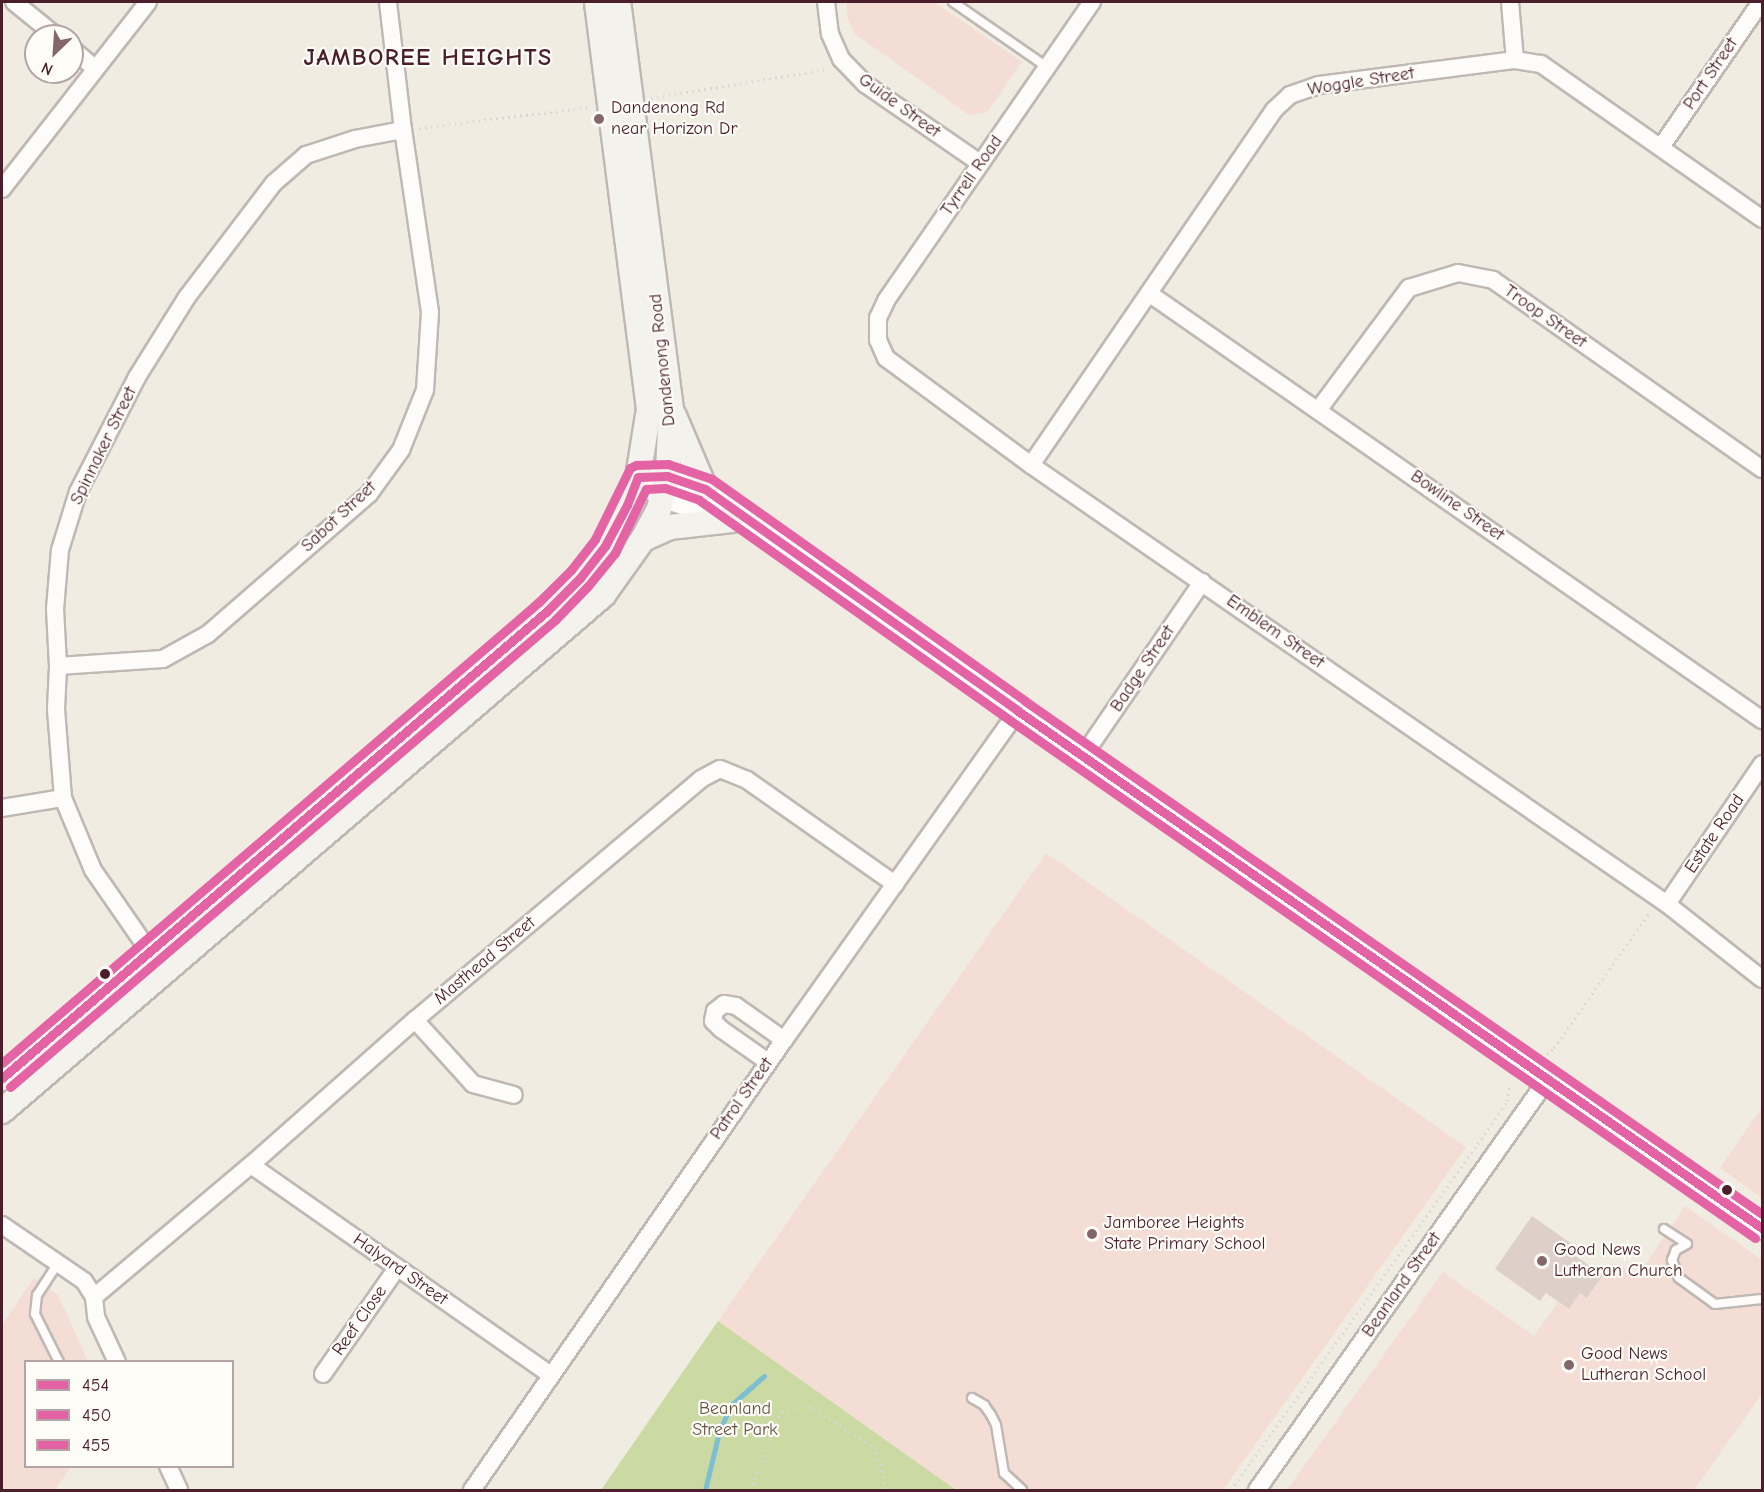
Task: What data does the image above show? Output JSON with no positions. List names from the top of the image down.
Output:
{
  "streets": {
    "main road": ["Dandenong Road"],
    "street": [
      "Port Street",
      "Woggle Street",
      "Guide Street",
      "Tyrrell Road",
      "Troop Street",
      "Spinnaker Street",
      "Bowline Street",
      "Sabot Street",
      "Emblem Street",
      "Badge Street",
      "Estate Road",
      "Masthead Street",
      "Patrol Street",
      "Halyard Street",
      "Beanland Street",
      "Reef Close"
    ]
  },
  "crossings": [
    ["Port Street", "Woggle Street"],
    ["Woggle Street", "Bowline Street"],
    ["Woggle Street", "Emblem Street"],
    ["Guide Street", "Tyrrell Road"],
    ["Tyrrell Road", "Emblem Street"],
    ["Troop Street", "Bowline Street"],
    ["Dandenong Road", "Spinnaker Street"],
    ["Spinnaker Street", "Sabot Street"],
    ["Emblem Street", "Badge Street"],
    ["Emblem Street", "Estate Road"],
    ["Masthead Street", "Patrol Street"],
    ["Masthead Street", "Halyard Street"],
    ["Patrol Street", "Halyard Street"],
    ["Halyard Street", "Reef Close"]
  ],
  "districts": ["JAMBOREE HEIGHTS"],
  "parks": ["Beanland Street Park"],
  "places": [
    "Dandenong Rd near Horizon Dr",
    "Jamboree Heights State Primary School",
    "Good News Lutheran Church",
    "Good News Lutheran School"
  ],
  "lines": ["transit line 455", "transit line 454", "transit line 450"],
  "legend": ["454", "450", "455"],
  "north": "bottom left"
}
